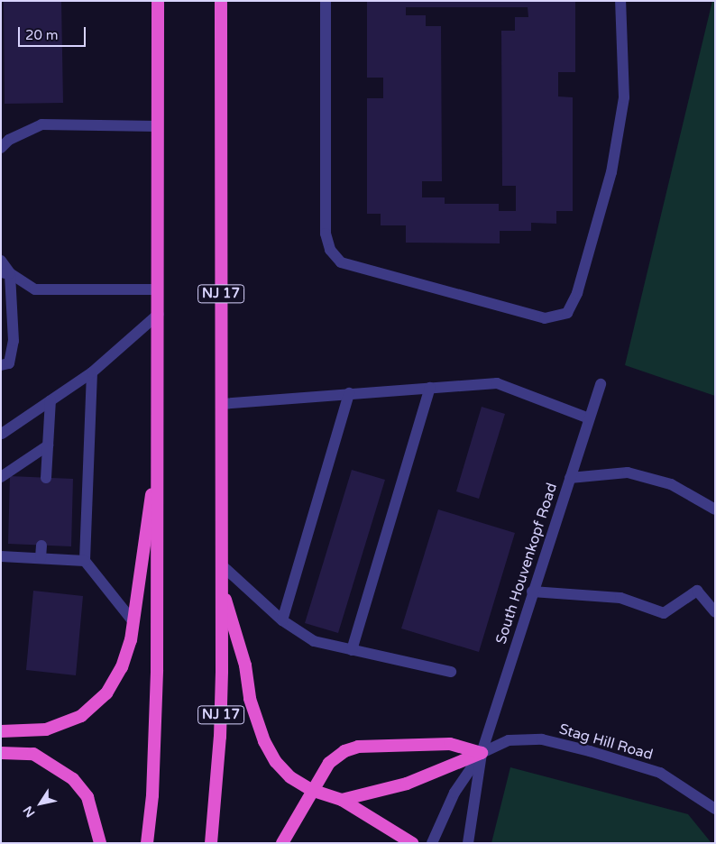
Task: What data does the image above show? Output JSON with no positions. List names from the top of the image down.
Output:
{
  "streets": {
    "highway": ["NJ 17"],
    "street": ["South Houvenkopf Road", "Stag Hill Road"]
  },
  "crossings": [
    ["South Houvenkopf Road", "Stag Hill Road"]
  ],
  "scale_bar": "20 m",
  "north": "bottom left"
}
